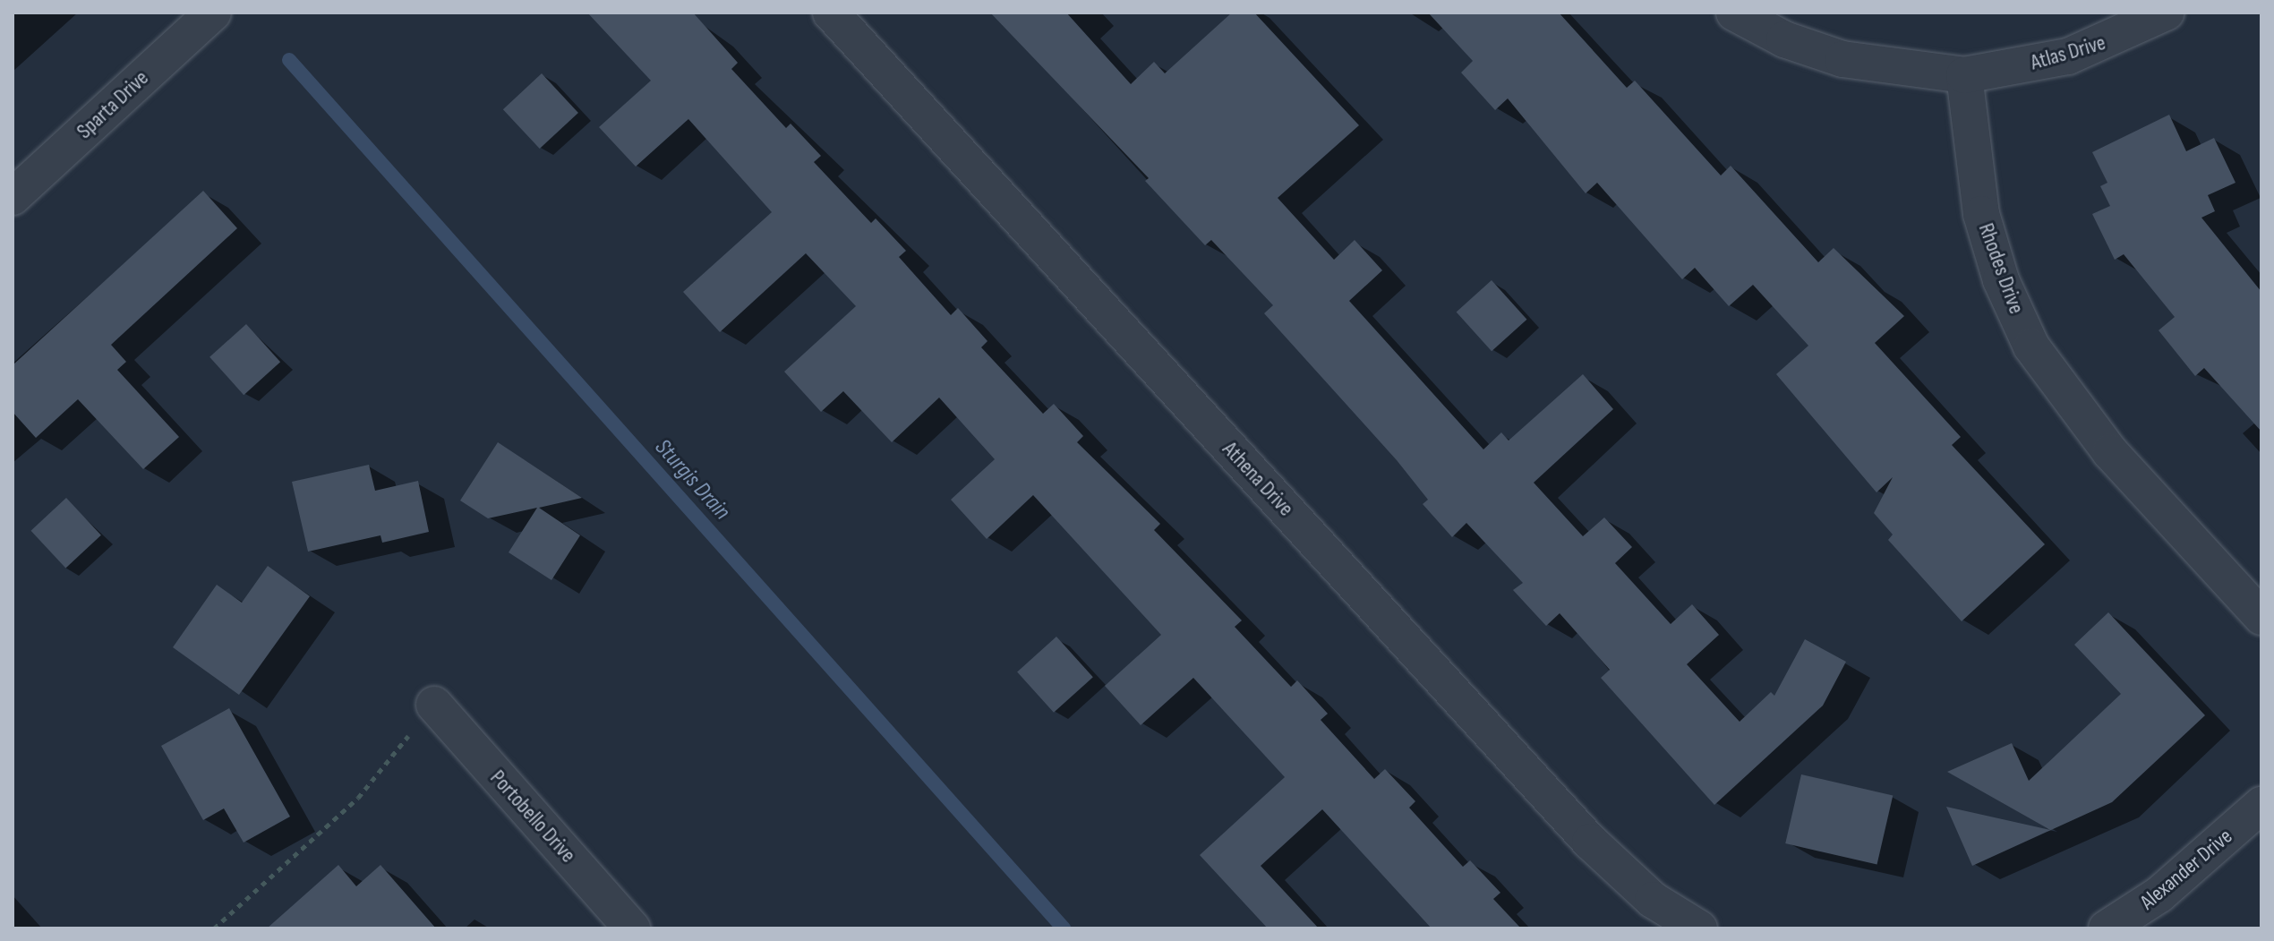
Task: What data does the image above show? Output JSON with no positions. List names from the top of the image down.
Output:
{
  "streets": {
    "street": [
      "Atlas Drive",
      "Sparta Drive",
      "Rhodes Drive",
      "Athena Drive",
      "Portobello Drive",
      "Alexander Drive"
    ]
  },
  "crossings": [
    ["Atlas Drive", "Rhodes Drive"]
  ],
  "water": ["Sturgis Drain"]
}
